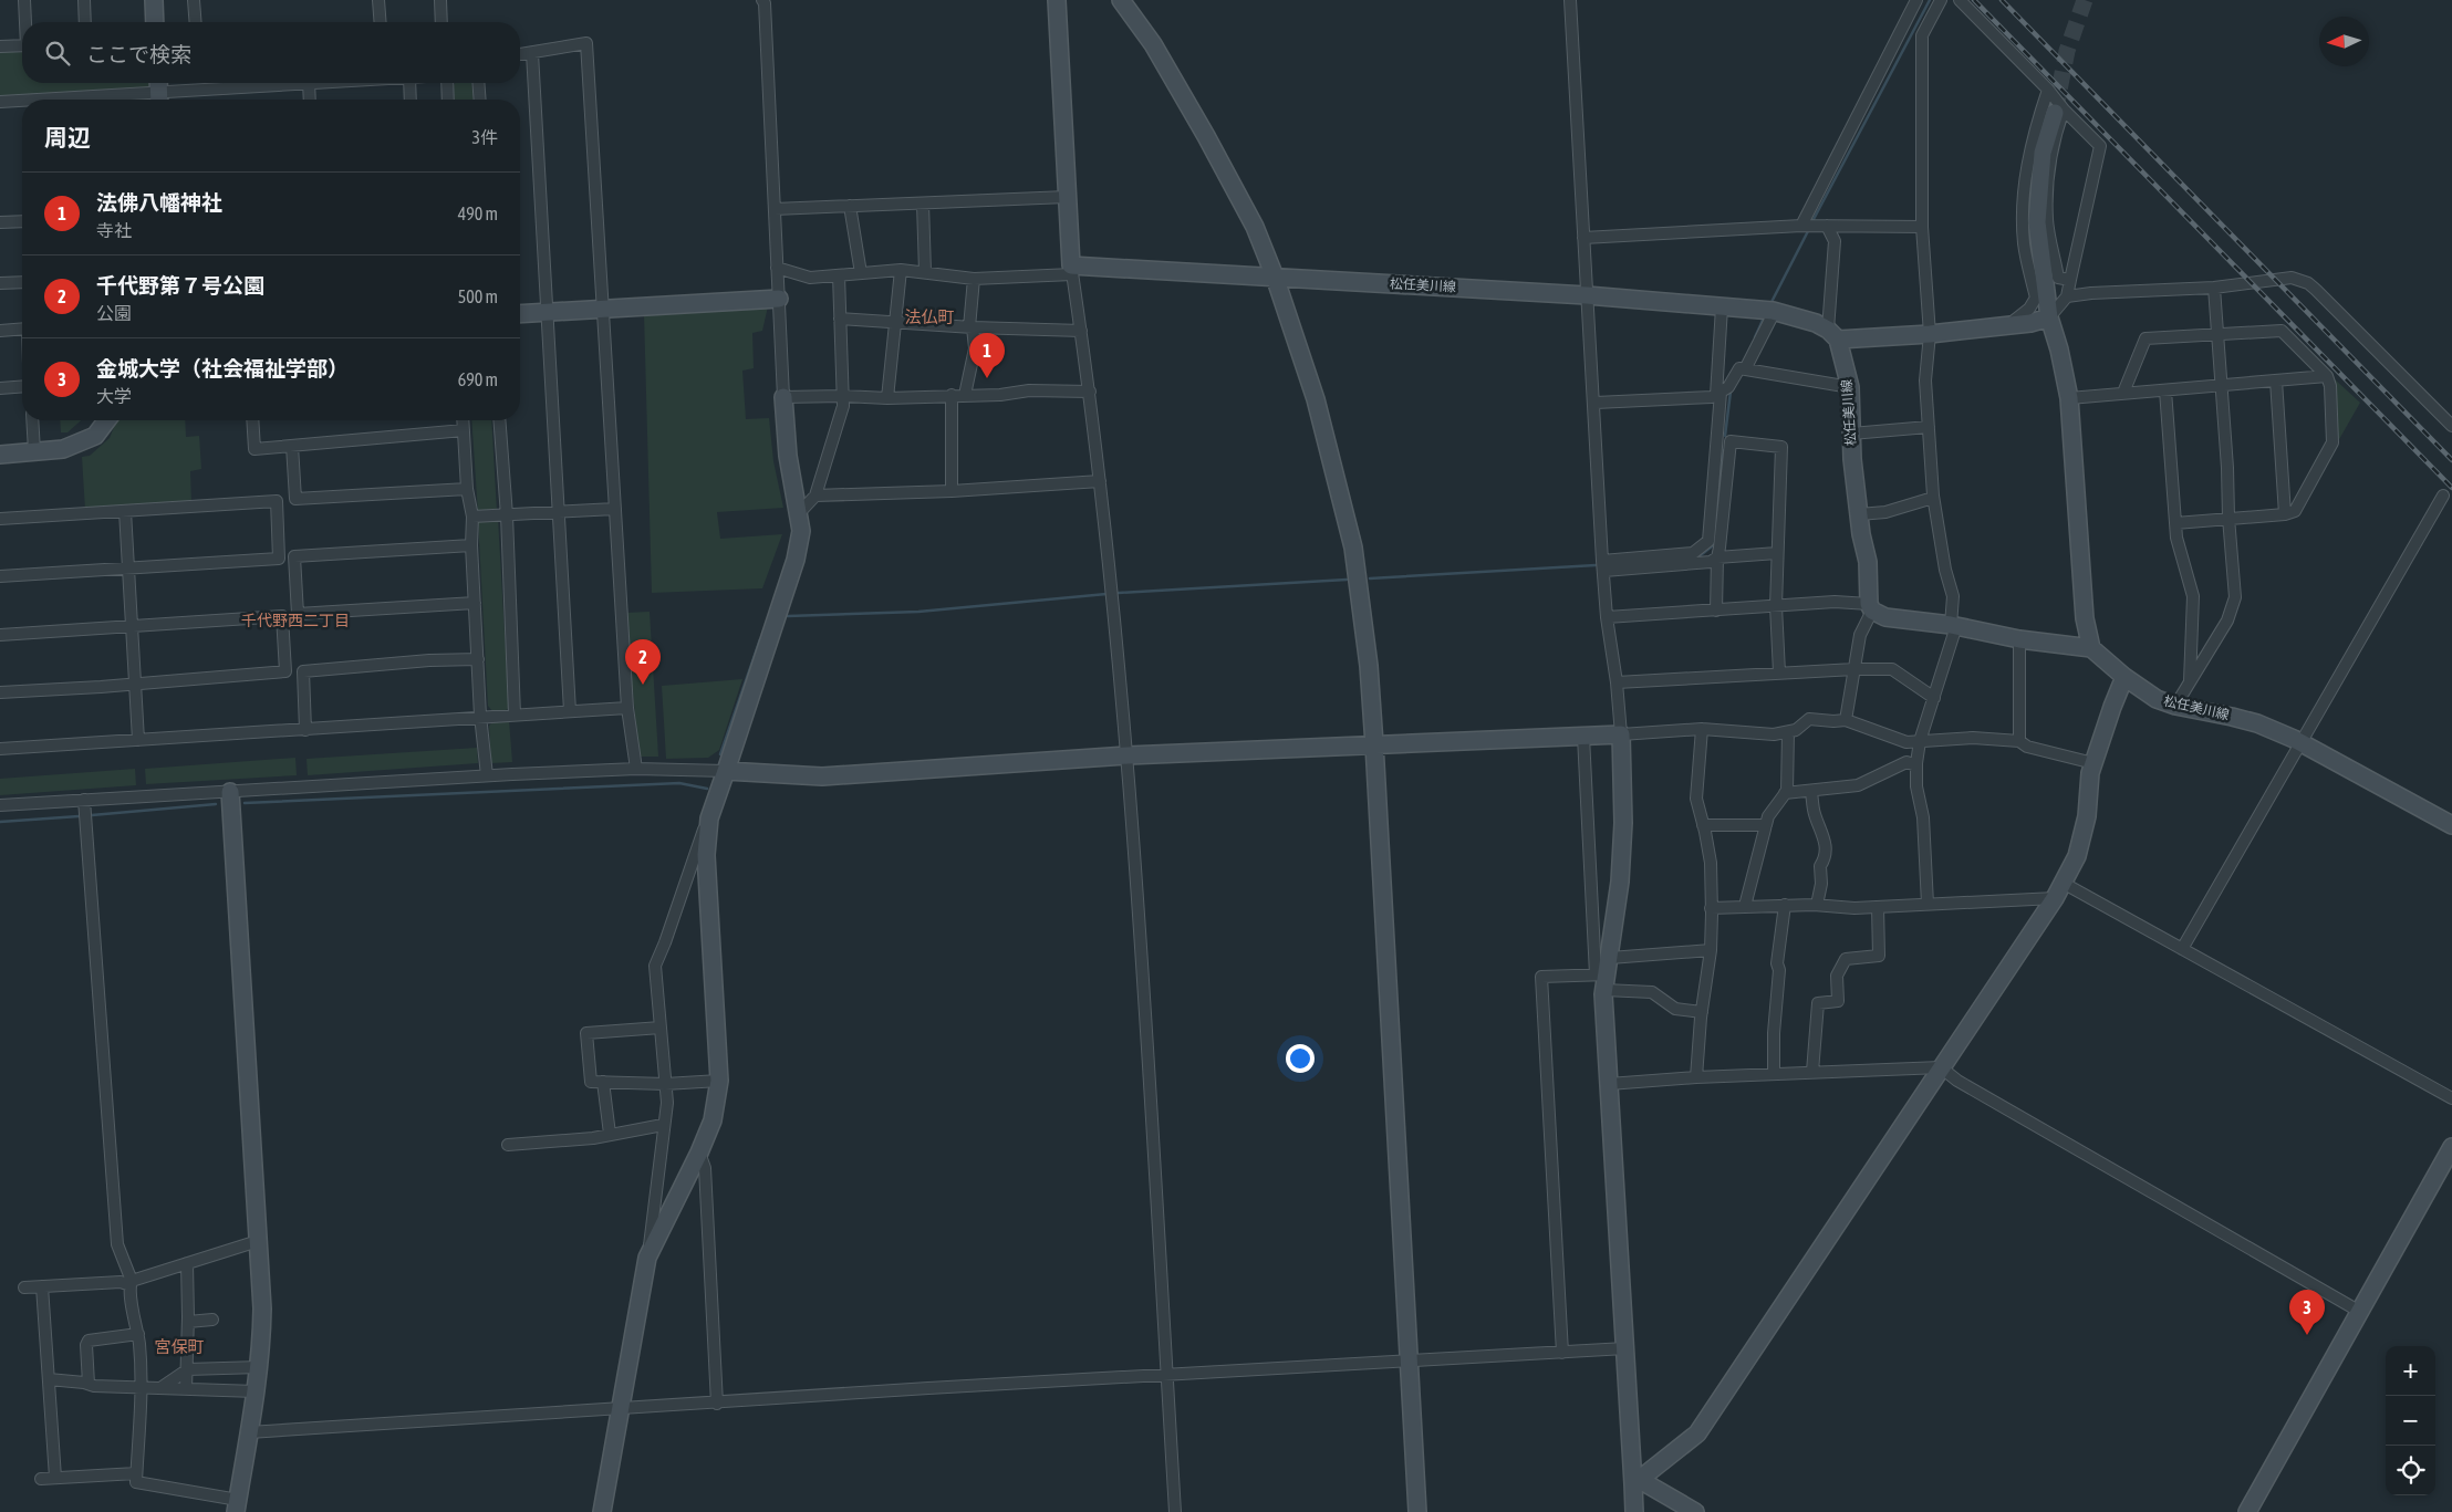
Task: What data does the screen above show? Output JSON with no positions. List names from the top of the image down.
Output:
{
  "streets": {
    "street": ["松任美川線"]
  },
  "districts": ["法仏町", "千代野西二丁目", "宮保町"],
  "north": "left",
  "page": {
    "search": "ここで検索",
    "heading": ["周辺", "3件"],
    "list": [
      {
        "mark": "1",
        "name": "法佛八幡神社",
        "note": "寺社",
        "value": "490 m"
      },
      {
        "mark": "2",
        "name": "千代野第７号公園",
        "note": "公園",
        "value": "500 m"
      },
      {
        "mark": "3",
        "name": "金城大学（社会福祉学部）",
        "note": "大学",
        "value": "690 m"
      }
    ],
    "pins": ["1", "2", "3"],
    "map_buttons": ["+", "−"]
  }
}
